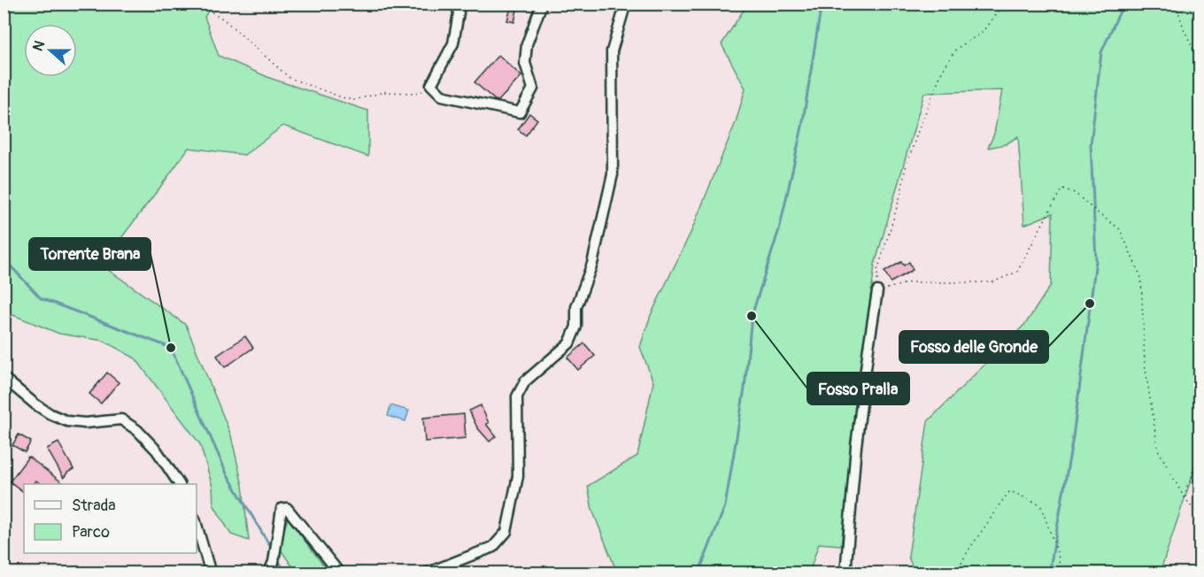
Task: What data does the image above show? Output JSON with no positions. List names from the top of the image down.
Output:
{
  "places": ["Fosso delle Gronde", "Fosso Pralla", "Torrente Brana"],
  "legend": ["Strada", "Parco"],
  "north": "left"
}
